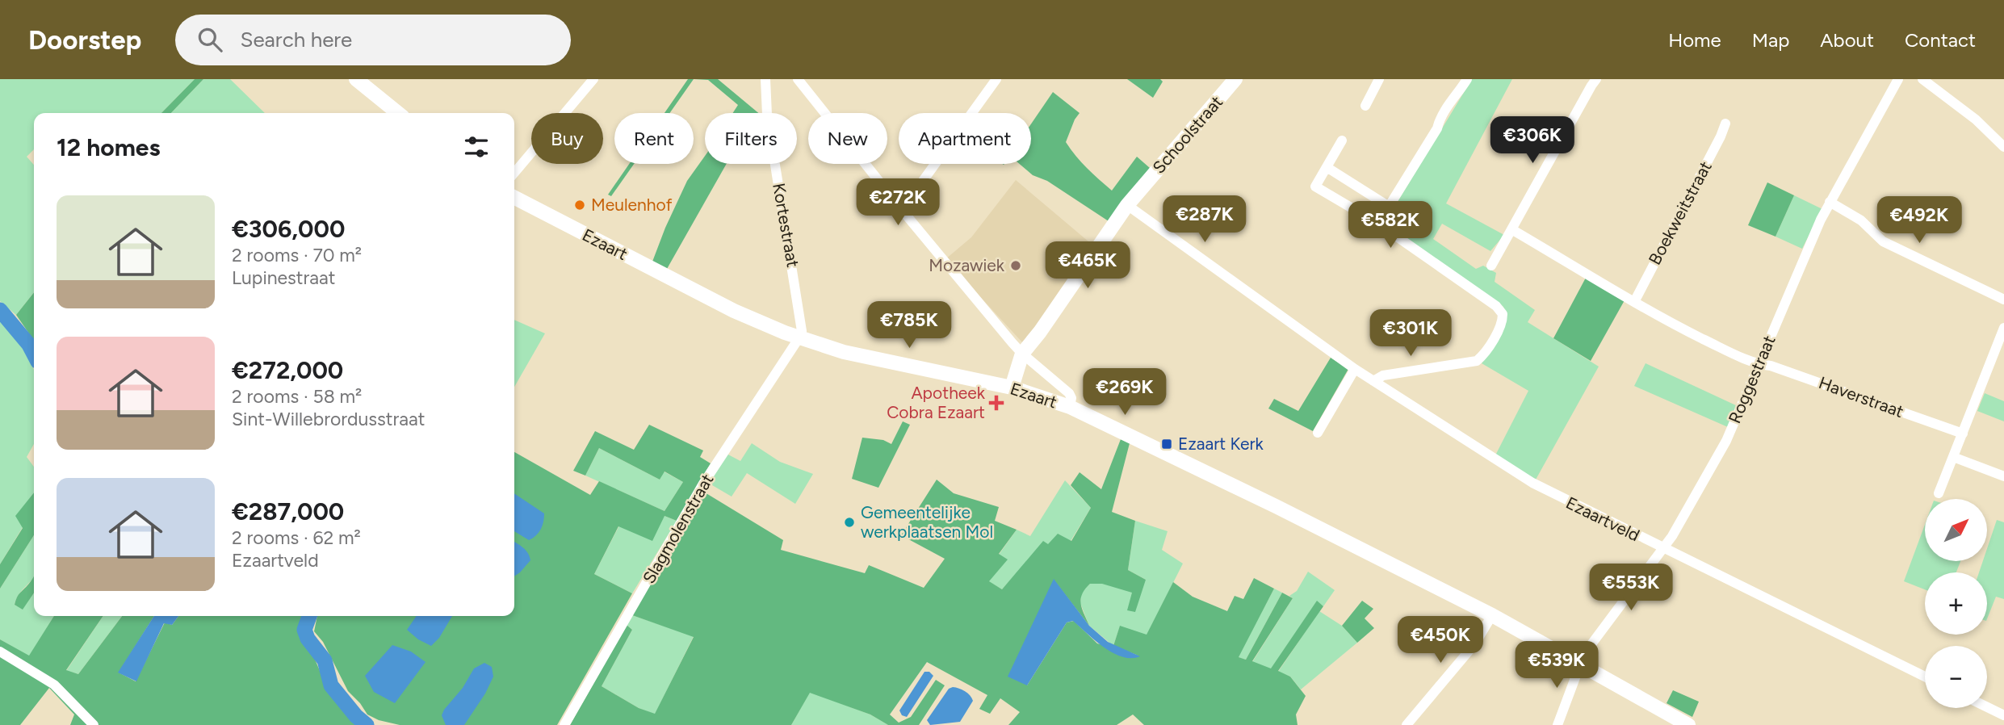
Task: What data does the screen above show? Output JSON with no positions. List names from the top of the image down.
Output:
{
  "streets": {
    "main road": ["Schoolstraat", "Ezaart"],
    "street": [
      "Boekweitstraat",
      "Kortestraat",
      "Roggestraat",
      "Haverstraat",
      "Ezaartveld",
      "Slagmolenstraat"
    ]
  },
  "crossings": [
    ["Schoolstraat", "Ezaart"],
    ["Schoolstraat", "Ezaartveld"],
    ["Kortestraat", "Ezaart"],
    ["Kortestraat", "Slagmolenstraat"],
    ["Ezaart", "Roggestraat"],
    ["Ezaart", "Slagmolenstraat"],
    ["Roggestraat", "Haverstraat"],
    ["Roggestraat", "Ezaartveld"]
  ],
  "places": {
    "other": ["Meulenhof", "Mozawiek", "Gemeentelijke werkplaatsen Mol"],
    "health": ["Apotheek Cobra Ezaart"],
    "transit": ["Ezaart Kerk"]
  },
  "north": "top right",
  "page": {
    "header": "Doorstep",
    "search": "Search here",
    "nav": [
      "Home",
      "Map",
      "About",
      "Contact"
    ],
    "chip": [
      "Buy",
      "Rent",
      "Filters",
      "New",
      "Apartment"
    ],
    "heading": "12 homes",
    "price": [
      "€306K",
      "€272K",
      "€287K",
      "€492K",
      "€582K",
      "€465K",
      "€785K",
      "€301K",
      "€269K",
      "€553K",
      "€450K",
      "€539K"
    ],
    "list": [
      {
        "name": "€306,000",
        "note": "2 rooms · 70 m² · Lupinestraat"
      },
      {
        "name": "€272,000",
        "note": "2 rooms · 58 m² · Sint-Willebrordusstraat"
      },
      {
        "name": "€287,000",
        "note": "2 rooms · 62 m² · Ezaartveld"
      }
    ],
    "map_buttons": ["+", "−"]
  }
}
